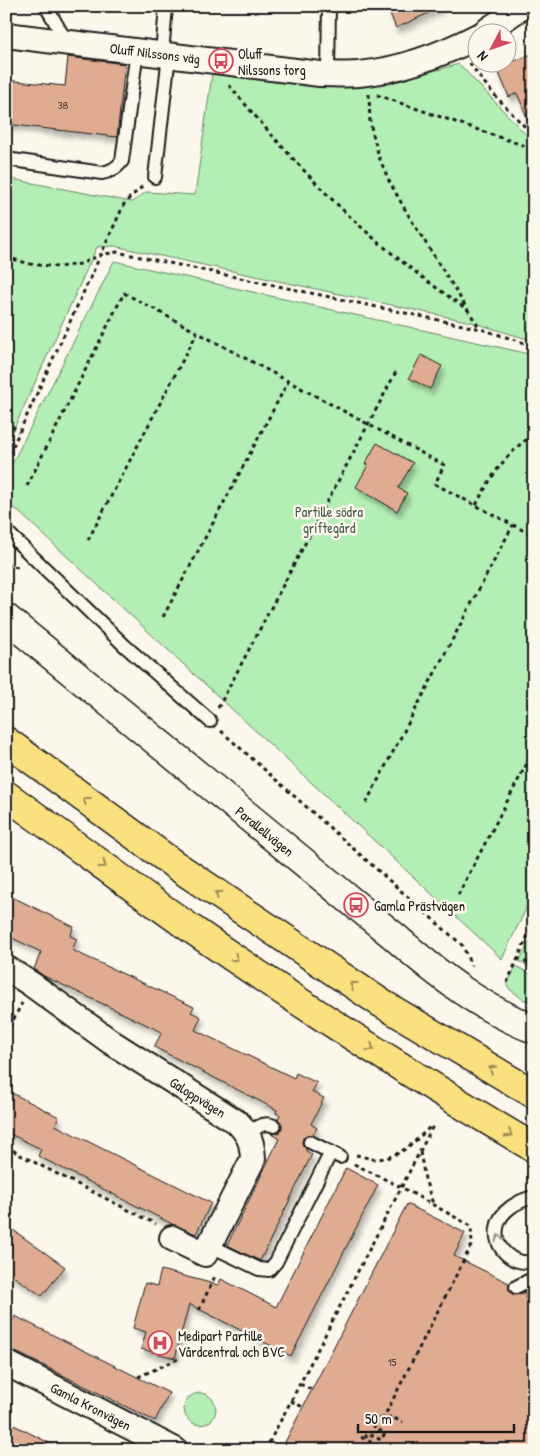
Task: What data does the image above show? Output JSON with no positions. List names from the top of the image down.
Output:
{
  "streets": {
    "street": [
      "Oluff Nilssons väg",
      "Parallellvägen",
      "Galoppvägen",
      "Gamla Kronvägen"
    ]
  },
  "parks": ["Partille södra griftegård"],
  "places": {
    "bus stop": ["Oluff Nilssons torg", "Gamla Prästvägen"],
    "hospital": ["Medipart Partille Vårdcentral och BVC"]
  },
  "house_numbers": ["3B", "15"],
  "scale_bar": "50 m",
  "north": "bottom left"
}
